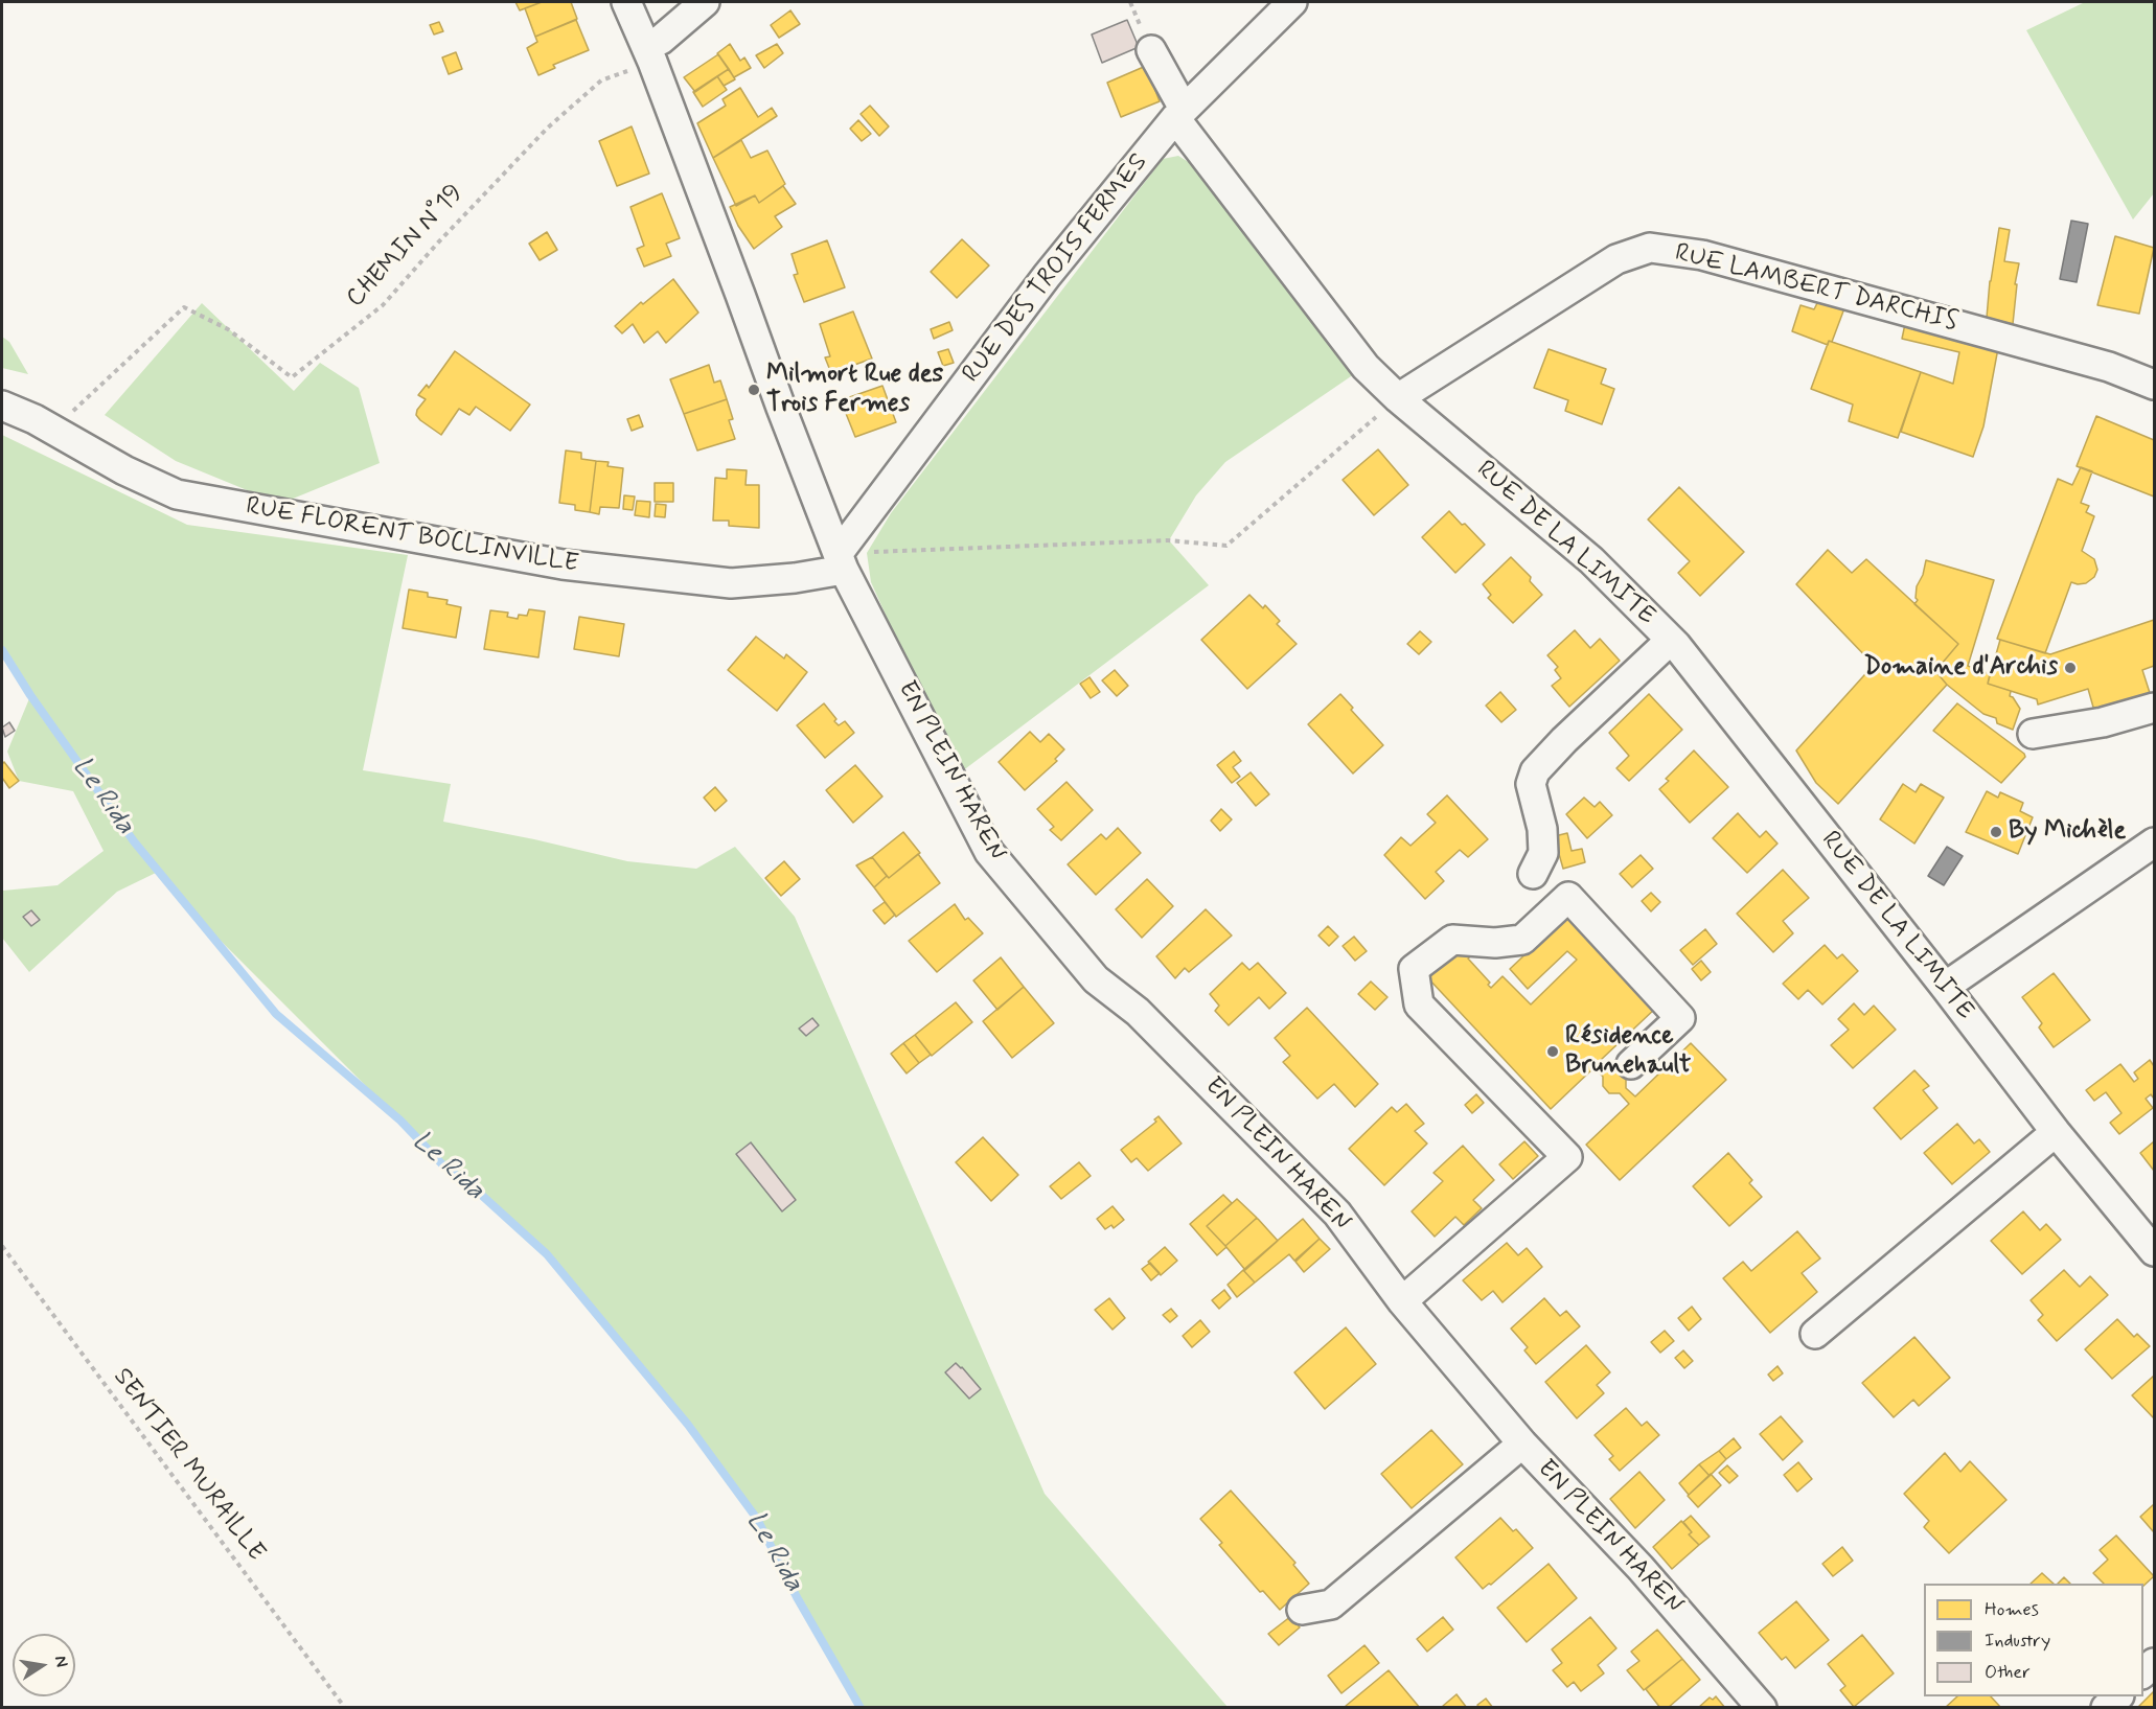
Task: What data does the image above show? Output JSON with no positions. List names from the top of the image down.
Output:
{
  "streets": {
    "street": [
      "RUE DES TROIS FERMES",
      "RUE LAMBERT DARCHIS",
      "RUE FLORENT BOCLINVILLE",
      "RUE DE LA LIMITE",
      "EN PLEIN HAREN"
    ],
    "path": ["CHEMIN N°19", "SENTIER MURAILLE"]
  },
  "crossings": [
    ["CHEMIN N°19", "RUE FLORENT BOCLINVILLE"],
    ["CHEMIN N°19", "EN PLEIN HAREN"],
    ["RUE DES TROIS FERMES", "RUE FLORENT BOCLINVILLE"],
    ["RUE DES TROIS FERMES", "RUE DE LA LIMITE"],
    ["RUE DES TROIS FERMES", "EN PLEIN HAREN"],
    ["RUE LAMBERT DARCHIS", "RUE DE LA LIMITE"],
    ["RUE FLORENT BOCLINVILLE", "EN PLEIN HAREN"]
  ],
  "water": ["Le Rida"],
  "places": [
    "Milmort Rue des Trois Fermes",
    "Domaine d'Archis",
    "By Michèle",
    "Résidence Brunehault"
  ],
  "legend": ["Homes", "Industry", "Other"],
  "north": "right"
}
